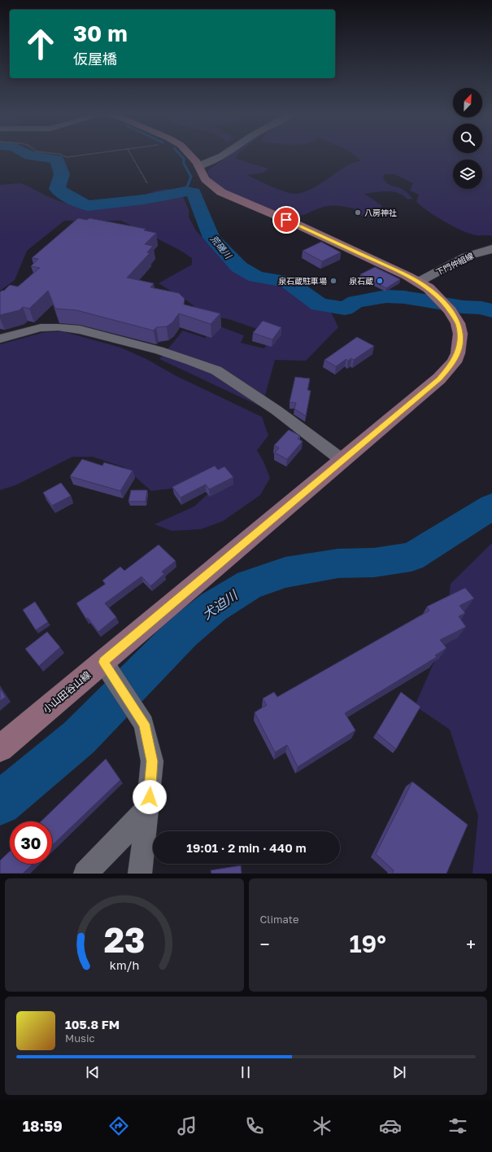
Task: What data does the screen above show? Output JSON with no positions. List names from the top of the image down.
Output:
{
  "streets": {
    "main road": ["小山田谷山線"],
    "street": ["下門仲組線"]
  },
  "crossings": [
    ["下門仲組線", "小山田谷山線"]
  ],
  "water": ["荒磯川", "犬迫川"],
  "places": ["八房神社", "泉石蔵駐車場", "泉石蔵"],
  "north": "top right",
  "page": {
    "turn": ["30 m", "仮屋橋"],
    "limit": "30",
    "trip": "19:01 · 2 min · 440 m",
    "tile": "Climate",
    "heat": ["−", "19°", "+"],
    "song": ["105.8 FM", "Music"],
    "tabs": "18:59",
    "gauge": ["23", "km/h"]
  }
}
